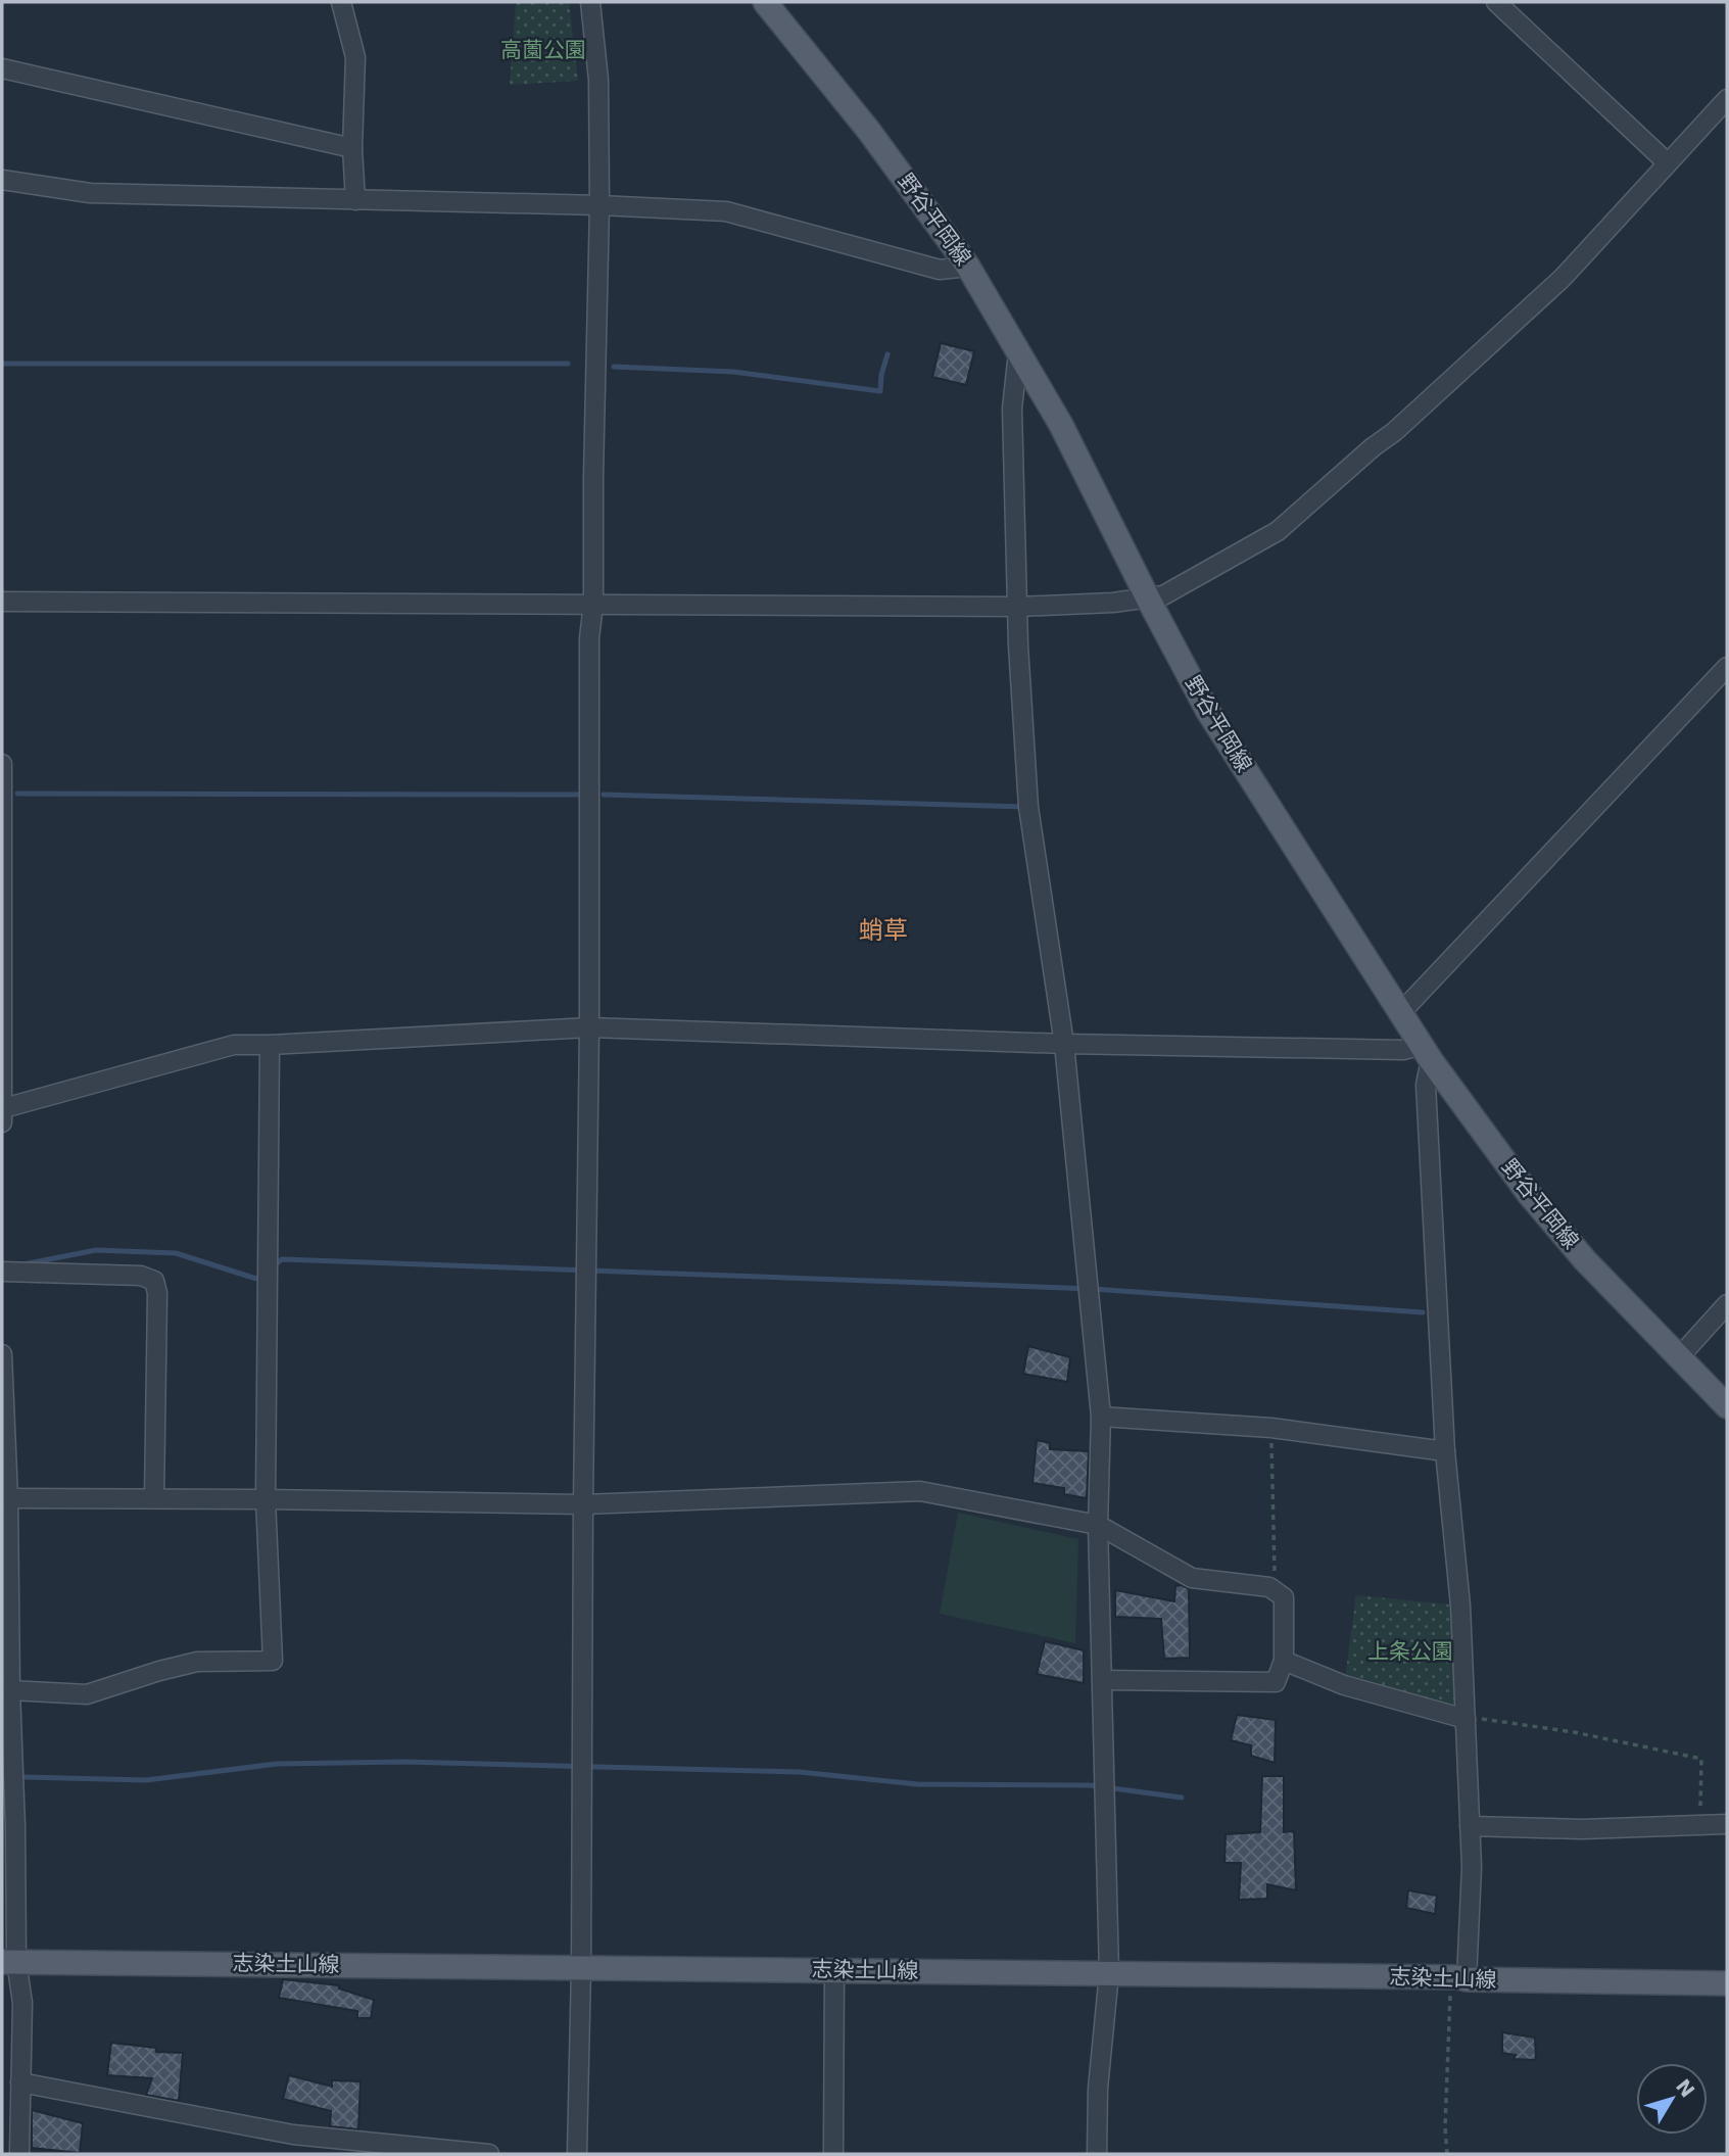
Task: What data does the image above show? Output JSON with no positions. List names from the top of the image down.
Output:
{
  "streets": {
    "main road": ["野谷平岡線", "志染土山線"]
  },
  "districts": ["蛸草"],
  "parks": ["高薗公園", "上条公園"],
  "north": "top right"
}
